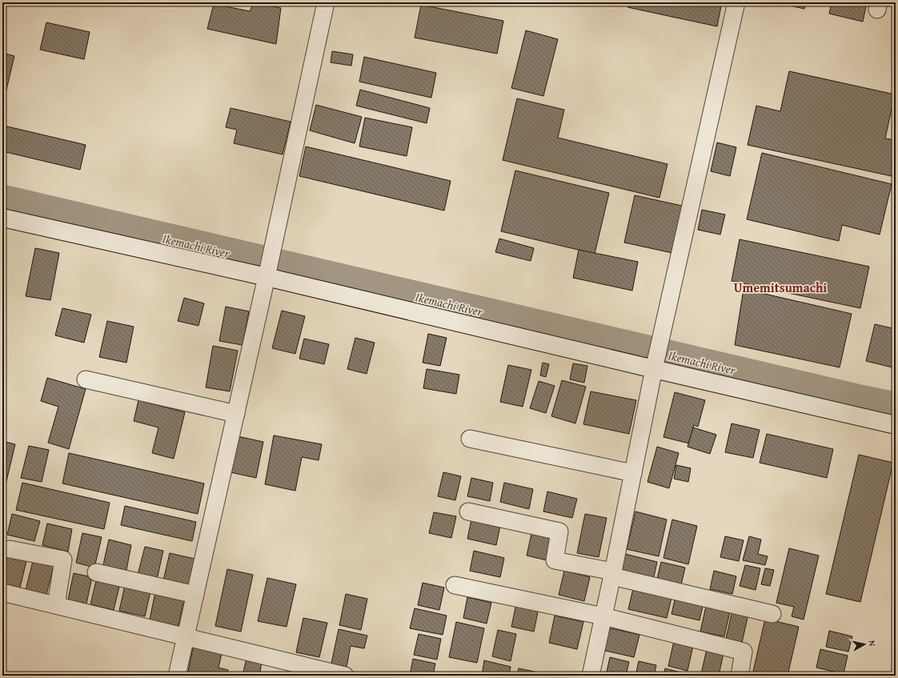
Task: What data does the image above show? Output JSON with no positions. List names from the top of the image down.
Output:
{
  "districts": ["Umemitsumachi"],
  "water": ["Ikemachi River"],
  "north": "right"
}
